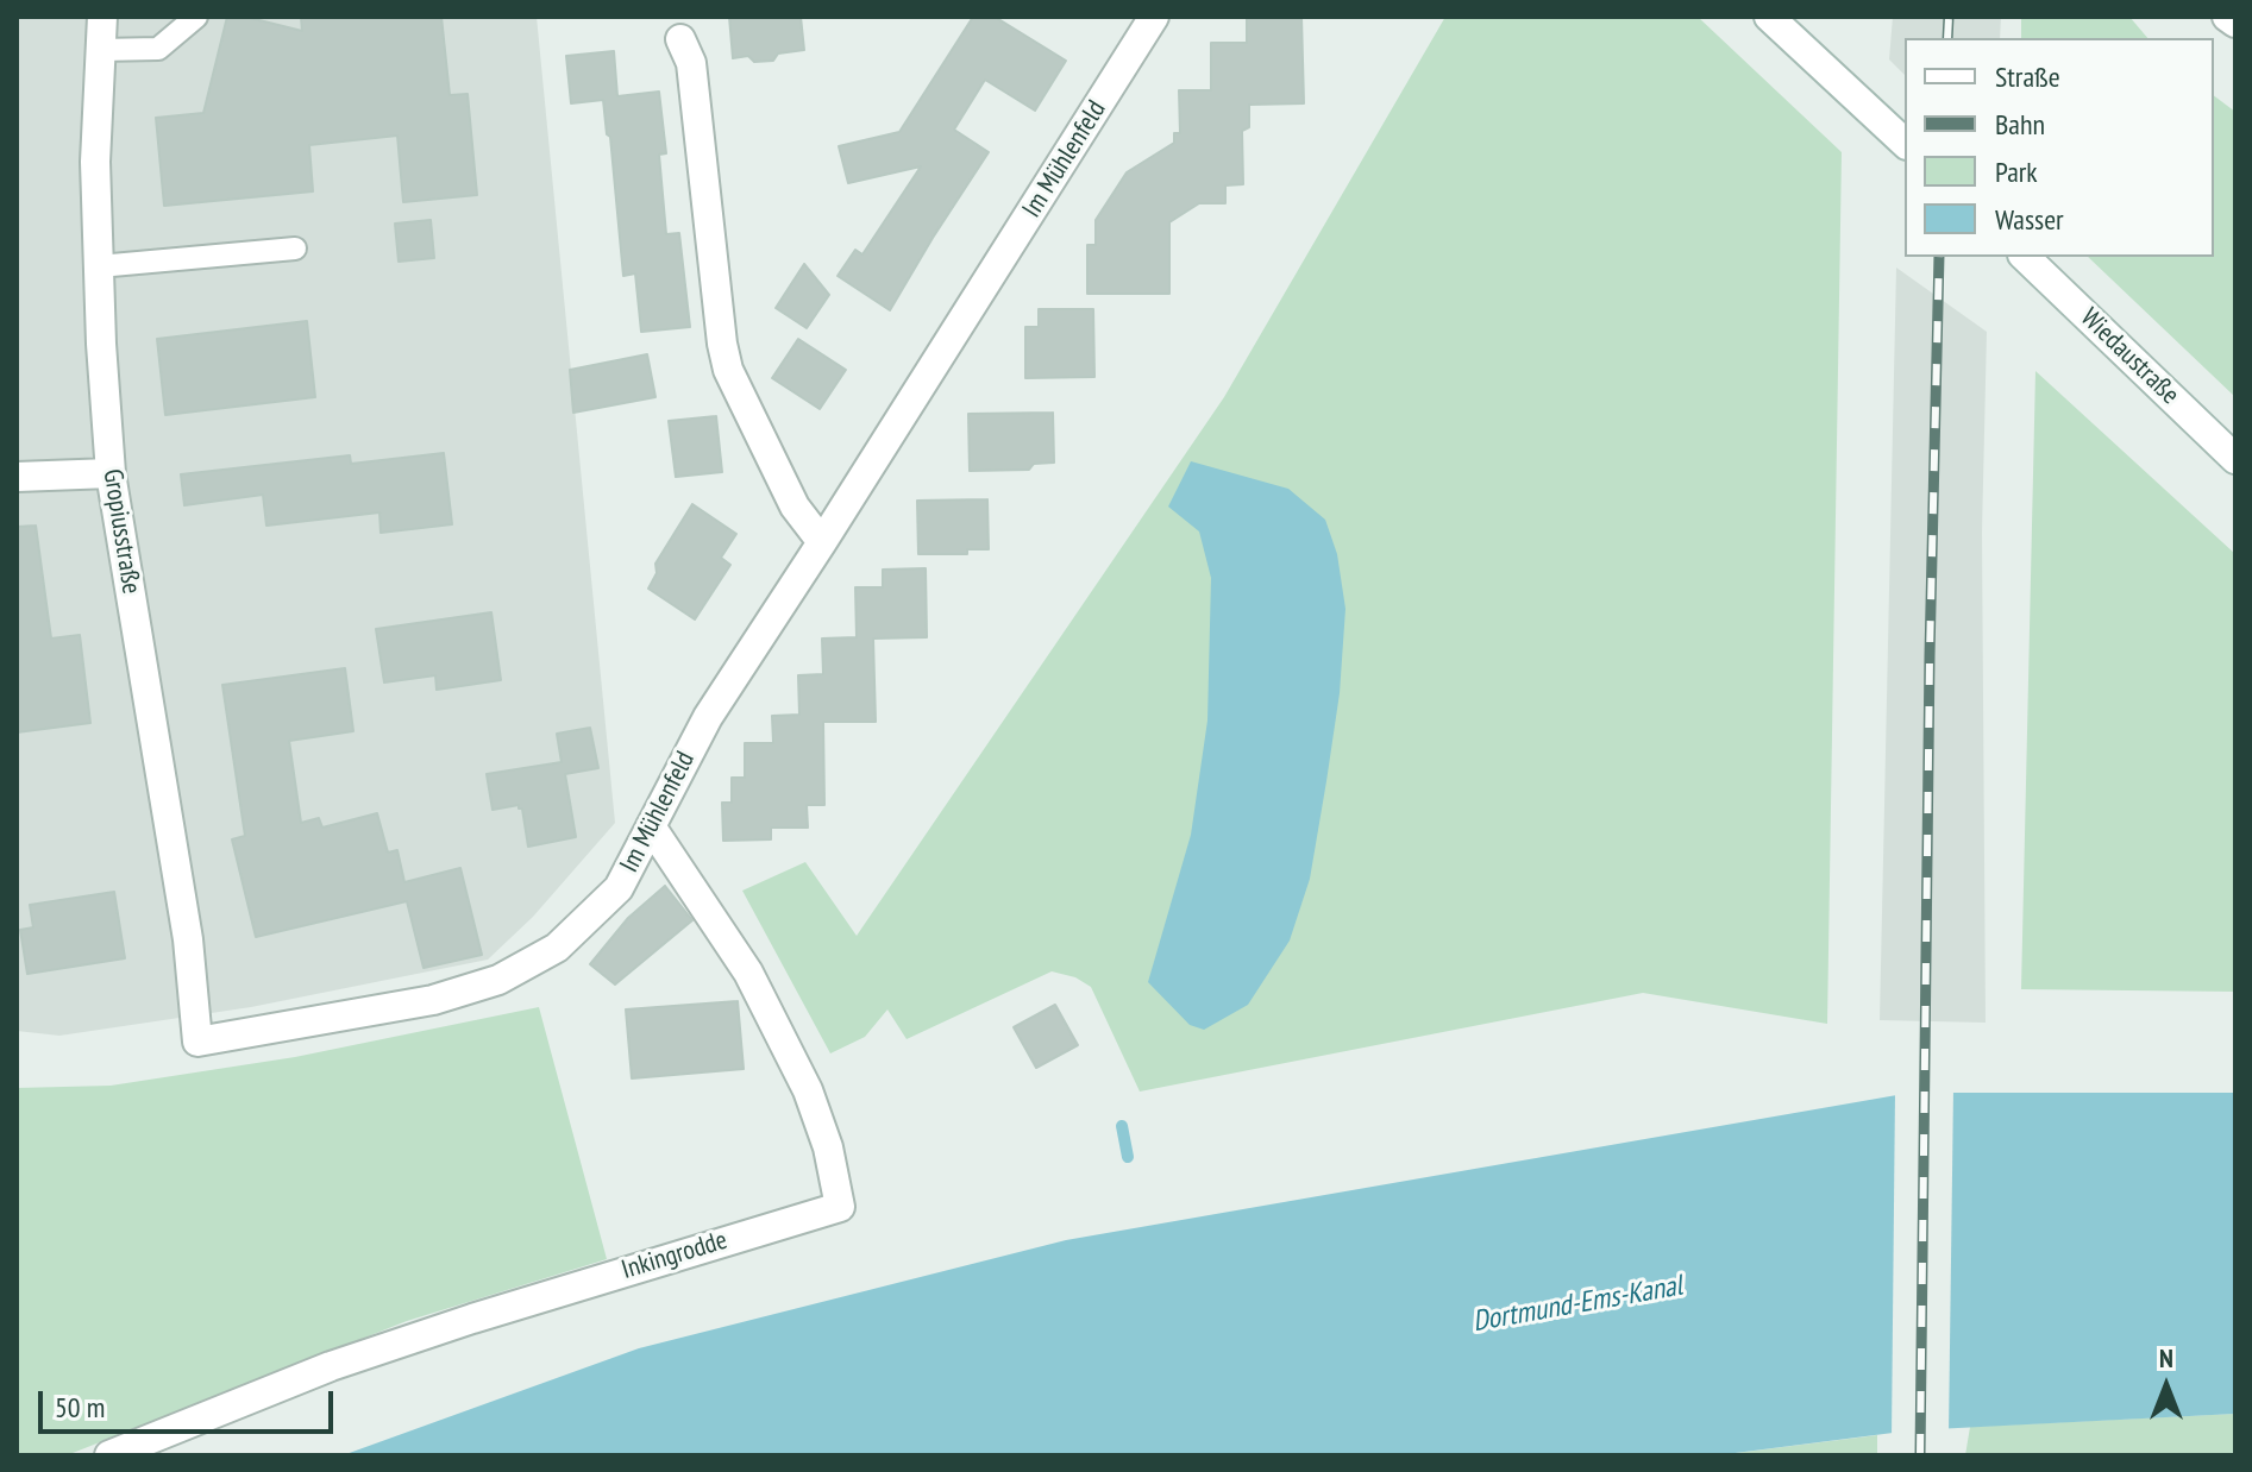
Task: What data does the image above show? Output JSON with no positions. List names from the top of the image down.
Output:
{
  "streets": {
    "street": [
      "Im Mühlenfeld",
      "Wiedaustraße",
      "Gropiusstraße",
      "Inkingrodde"
    ]
  },
  "crossings": [
    ["Im Mühlenfeld", "Gropiusstraße"],
    ["Im Mühlenfeld", "Inkingrodde"]
  ],
  "water": ["Dortmund-Ems-Kanal"],
  "legend": [
    "Straße",
    "Bahn",
    "Park",
    "Wasser"
  ],
  "scale_bar": "50 m",
  "north": "top"
}
